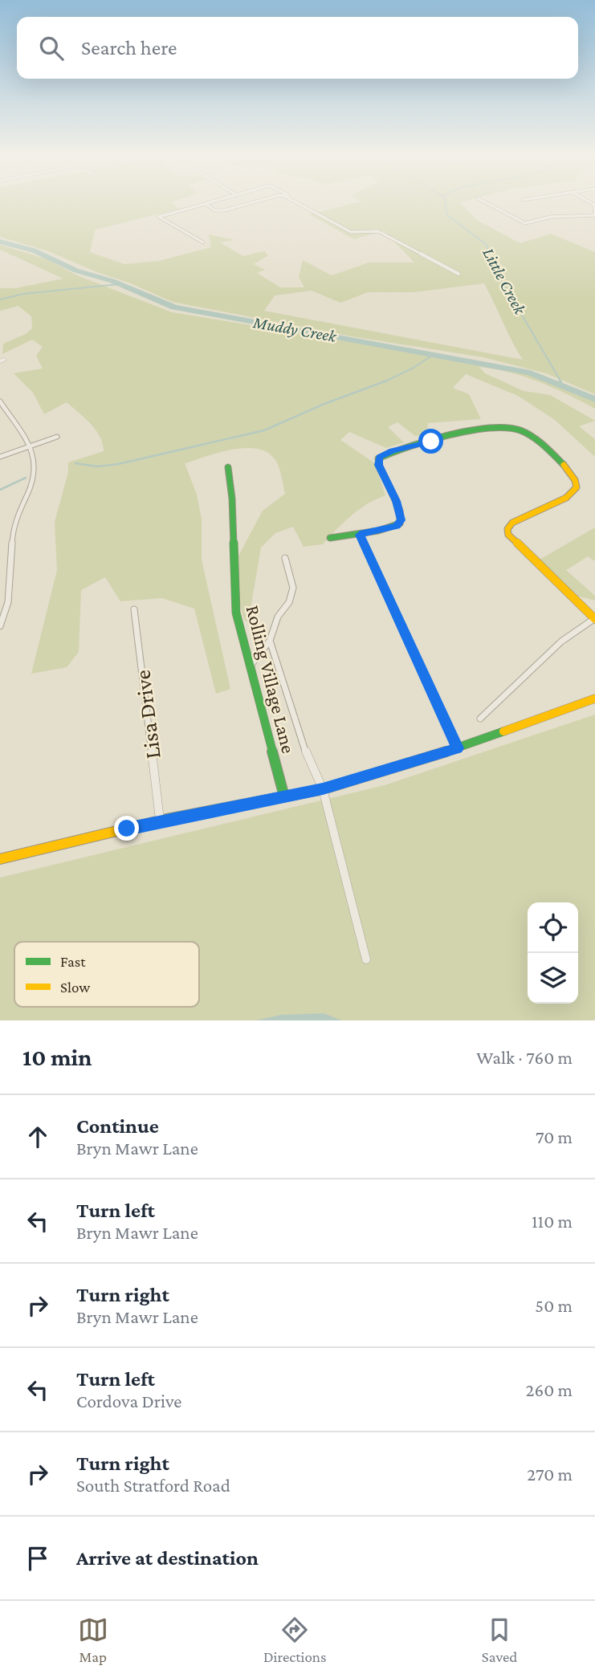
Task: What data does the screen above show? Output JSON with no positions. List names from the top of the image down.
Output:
{
  "streets": {
    "street": ["Rolling Village Lane", "Lisa Drive"]
  },
  "water": ["Little Creek", "Muddy Creek"],
  "legend": ["Fast", "Slow"],
  "page": {
    "search": "Search here",
    "heading": ["10 min", "Walk · 760 m"],
    "list": [
      ["Continue", "Bryn Mawr Lane", "70 m"],
      ["Turn left", "Bryn Mawr Lane", "110 m"],
      ["Turn right", "Bryn Mawr Lane", "50 m"],
      ["Turn left", "Cordova Drive", "260 m"],
      ["Turn right", "South Stratford Road", "270 m"],
      "Arrive at destination"
    ],
    "nav": ["Map", "Directions", "Saved"]
  }
}
